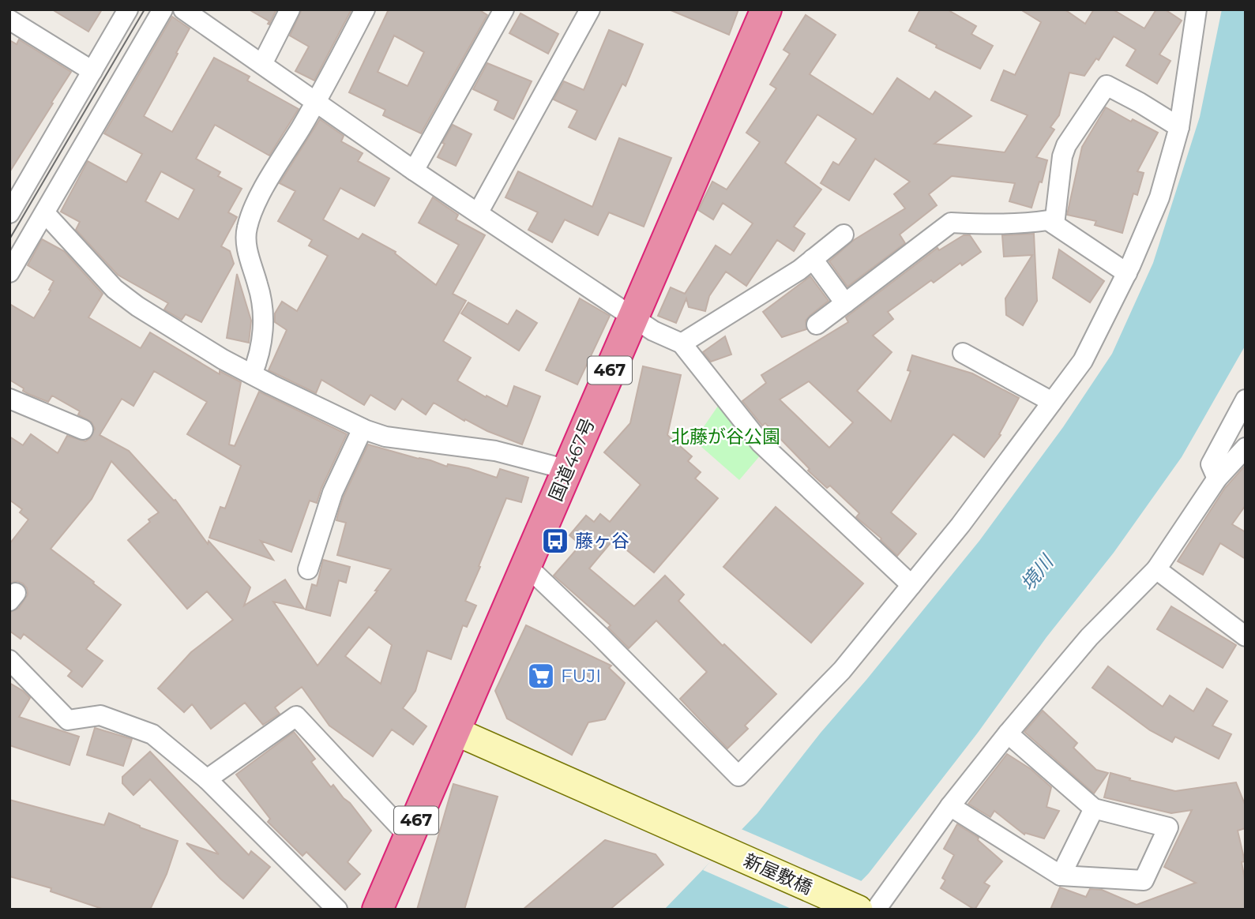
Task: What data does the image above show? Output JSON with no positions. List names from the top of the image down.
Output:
{
  "streets": {
    "highway": ["467", "国道467号"],
    "street": ["新屋敷橋"]
  },
  "crossings": [
    ["国道467号", "新屋敷橋"]
  ],
  "water": ["境川"],
  "parks": ["北藤が谷公園"],
  "places": {
    "bus stop": ["藤ヶ谷"],
    "supermarket": ["FUJI"]
  }
}
